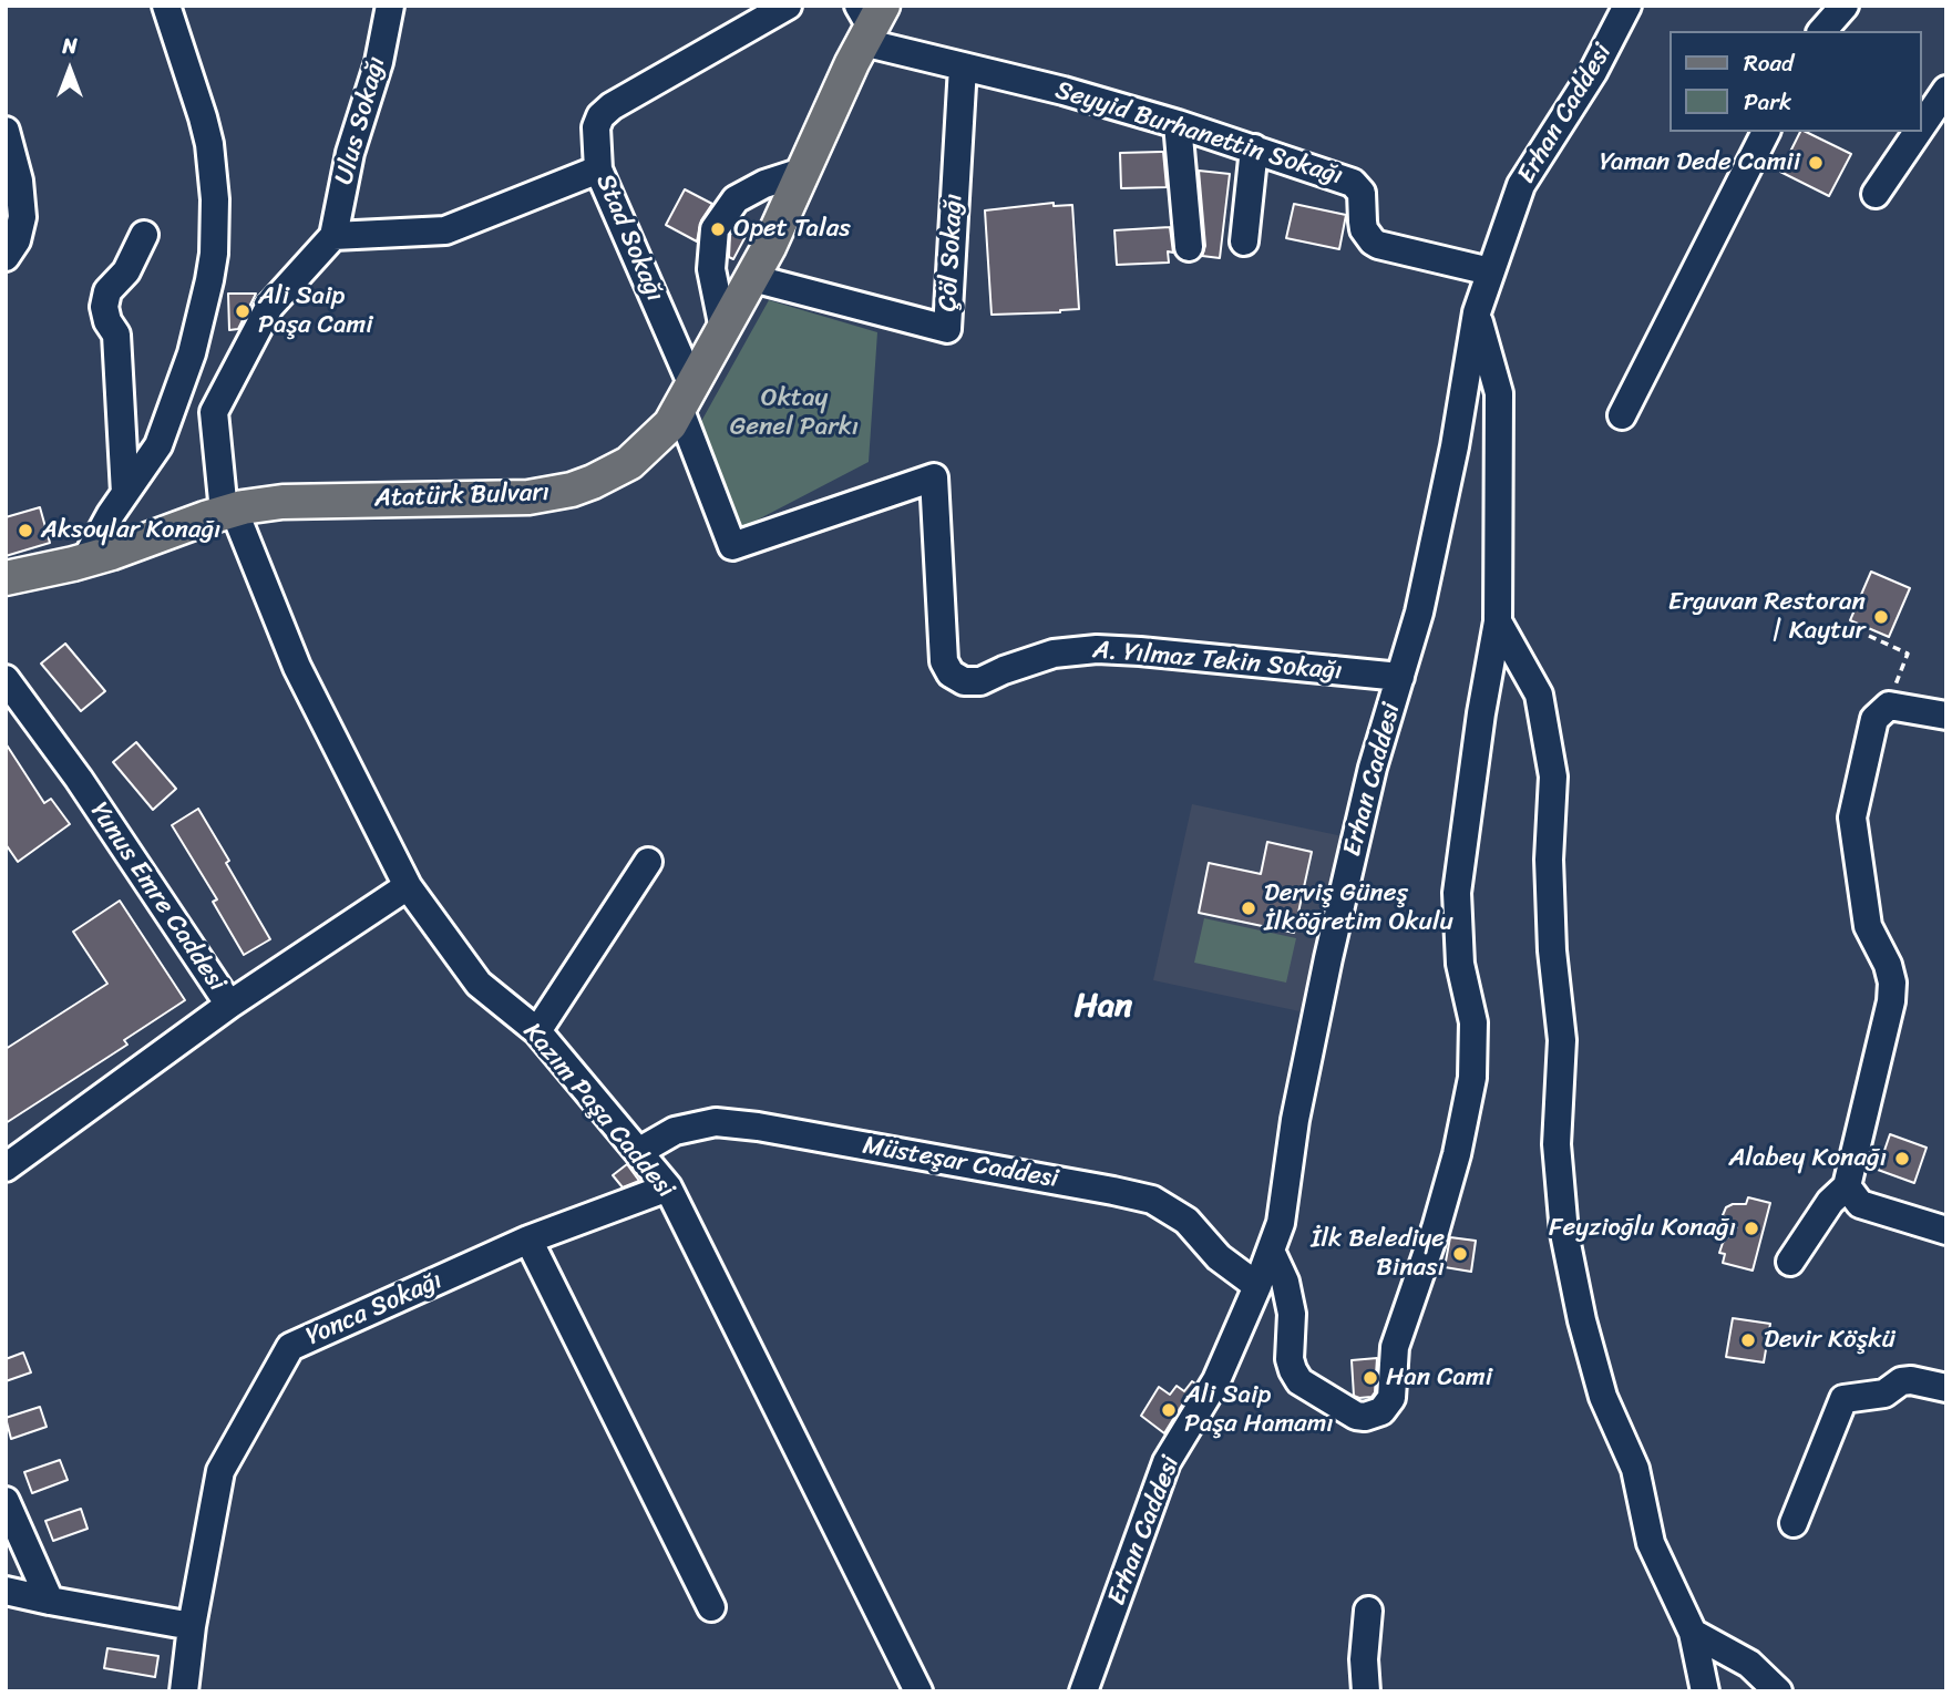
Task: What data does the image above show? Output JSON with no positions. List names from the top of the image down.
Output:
{
  "streets": {
    "main road": ["Atatürk Bulvarı"],
    "street": [
      "Erhan Caddesi",
      "Ulus Sokağı",
      "Seyyid Burhanettin Sokağı",
      "Stad Sokağı",
      "Çöl Sokağı",
      "A. Yılmaz Tekin Sokağı",
      "Yunus Emre Caddesi",
      "Kazım Paşa Caddesi",
      "Müsteşar Caddesi",
      "Yonca Sokağı"
    ]
  },
  "crossings": [
    ["Erhan Caddesi", "Seyyid Burhanettin Sokağı"],
    ["Erhan Caddesi", "A. Yılmaz Tekin Sokağı"],
    ["Erhan Caddesi", "Müsteşar Caddesi"],
    ["Ulus Sokağı", "Kazım Paşa Caddesi"],
    ["Seyyid Burhanettin Sokağı", "Çöl Sokağı"],
    ["Seyyid Burhanettin Sokağı", "Atatürk Bulvarı"],
    ["Stad Sokağı", "Atatürk Bulvarı"],
    ["Stad Sokağı", "A. Yılmaz Tekin Sokağı"],
    ["Çöl Sokağı", "Atatürk Bulvarı"],
    ["Atatürk Bulvarı", "A. Yılmaz Tekin Sokağı"],
    ["Atatürk Bulvarı", "Kazım Paşa Caddesi"],
    ["Kazım Paşa Caddesi", "Müsteşar Caddesi"],
    ["Kazım Paşa Caddesi", "Yonca Sokağı"]
  ],
  "districts": ["Han"],
  "parks": ["Oktay Genel Parkı"],
  "places": [
    "Yaman Dede Camii",
    "Opet Talas",
    "Ali Saip Paşa Cami",
    "Aksoylar Konağı",
    "Erguvan Restoran | Kaytur",
    "Derviş Güneş İlköğretim Okulu",
    "Alabey Konağı",
    "Feyzioğlu Konağı",
    "İlk Belediye Binası",
    "Devir Köşkü",
    "Han Cami",
    "Ali Saip Paşa Hamamı"
  ],
  "legend": ["Road", "Park"],
  "north": "top"
}
